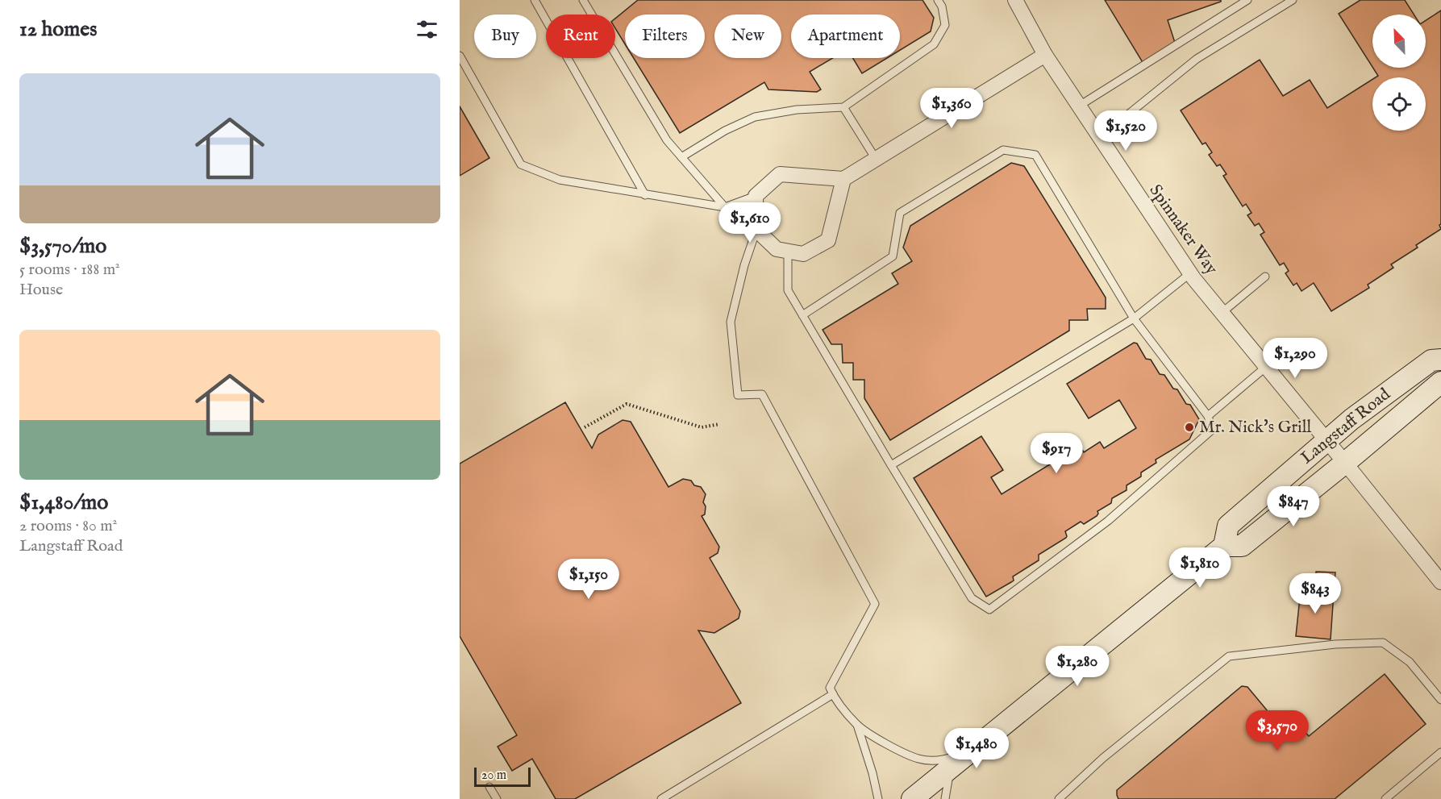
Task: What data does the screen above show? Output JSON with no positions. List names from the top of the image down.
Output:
{
  "streets": {
    "main road": ["Langstaff Road"],
    "street": ["Spinnaker Way"]
  },
  "crossings": [
    ["Spinnaker Way", "Langstaff Road"]
  ],
  "places": ["Mr. Nick's Grill"],
  "scale_bar": "20 m",
  "north": "top left",
  "page": {
    "heading": "12 homes",
    "chip": [
      "Buy",
      "Rent",
      "Filters",
      "New",
      "Apartment"
    ],
    "list": [
      {
        "name": "$3,570/mo",
        "note": "5 rooms · 188 m² · House"
      },
      {
        "name": "$1,480/mo",
        "note": "2 rooms · 80 m² · Langstaff Road"
      }
    ],
    "price": [
      "$1,360",
      "$1,520",
      "$1,610",
      "$1,290",
      "$917",
      "$847",
      "$1,810",
      "$1,150",
      "$843",
      "$1,280",
      "$3,570",
      "$1,480"
    ],
    "scale": "20 m"
  }
}
